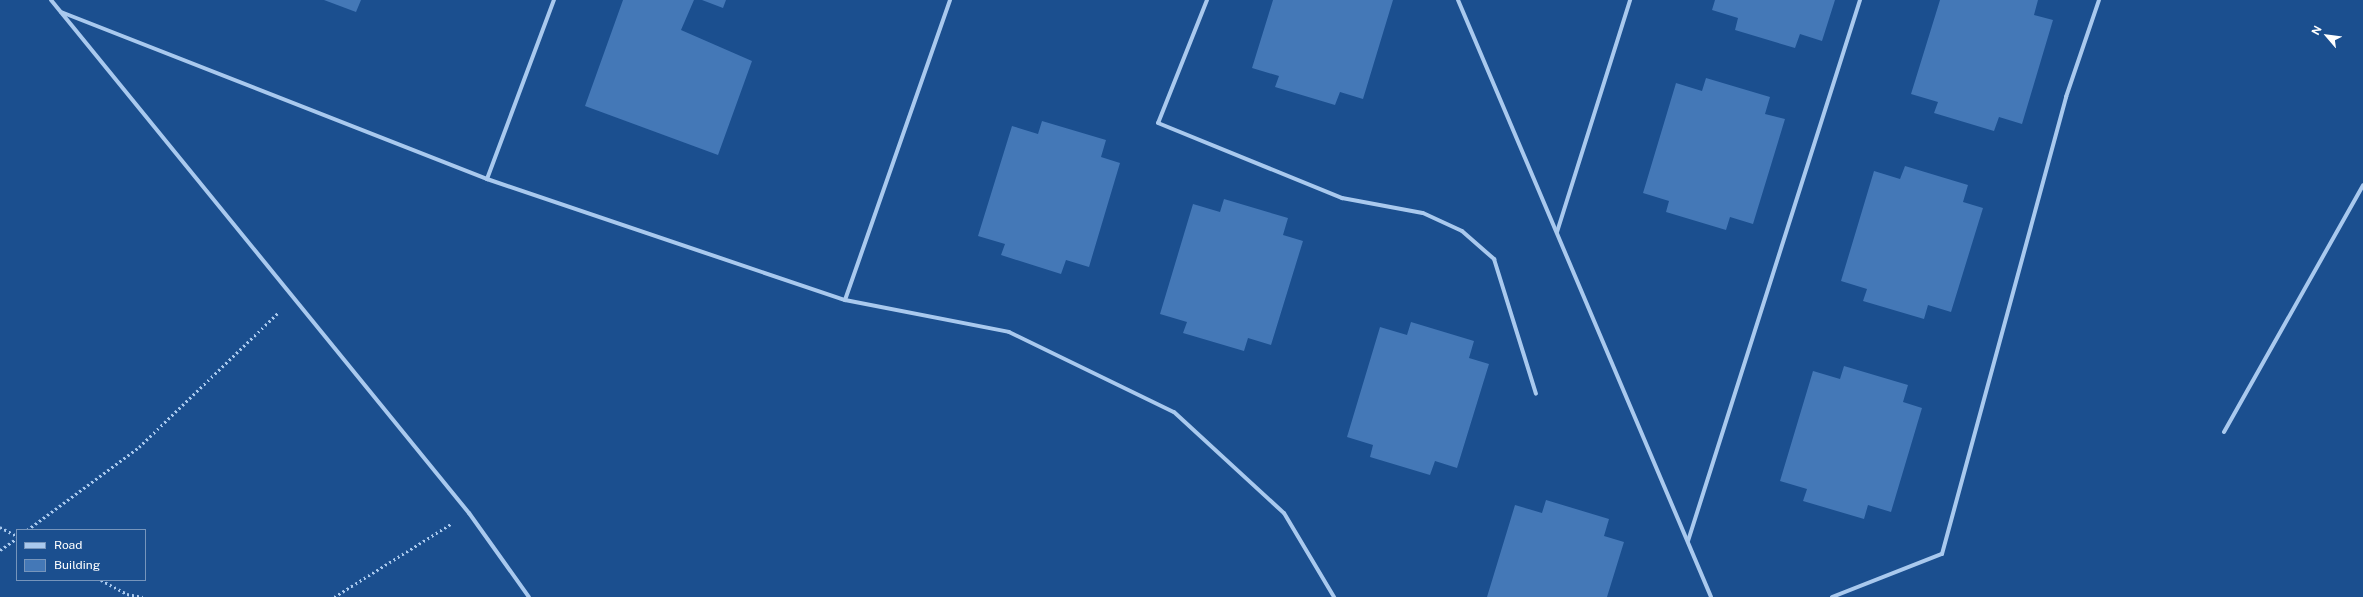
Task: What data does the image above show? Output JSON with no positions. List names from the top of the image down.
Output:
{
  "legend": ["Road", "Building"],
  "north": "top left"
}
